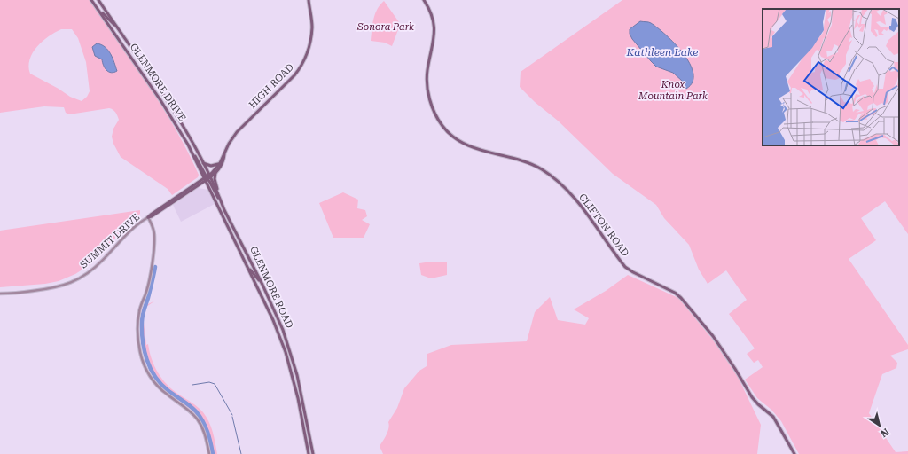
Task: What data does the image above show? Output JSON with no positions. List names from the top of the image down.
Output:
{
  "streets": {
    "main road": [
      "GLENMORE DRIVE",
      "HIGH ROAD",
      "CLIFTON ROAD",
      "SUMMIT DRIVE",
      "GLENMORE ROAD"
    ]
  },
  "crossings": [
    ["GLENMORE DRIVE", "HIGH ROAD"],
    ["GLENMORE DRIVE", "SUMMIT DRIVE"],
    ["GLENMORE DRIVE", "GLENMORE ROAD"],
    ["HIGH ROAD", "SUMMIT DRIVE"],
    ["HIGH ROAD", "GLENMORE ROAD"],
    ["SUMMIT DRIVE", "GLENMORE ROAD"]
  ],
  "water": ["Kathleen Lake"],
  "parks": ["Sonora Park", "Knox Mountain Park"],
  "north": "bottom right"
}
